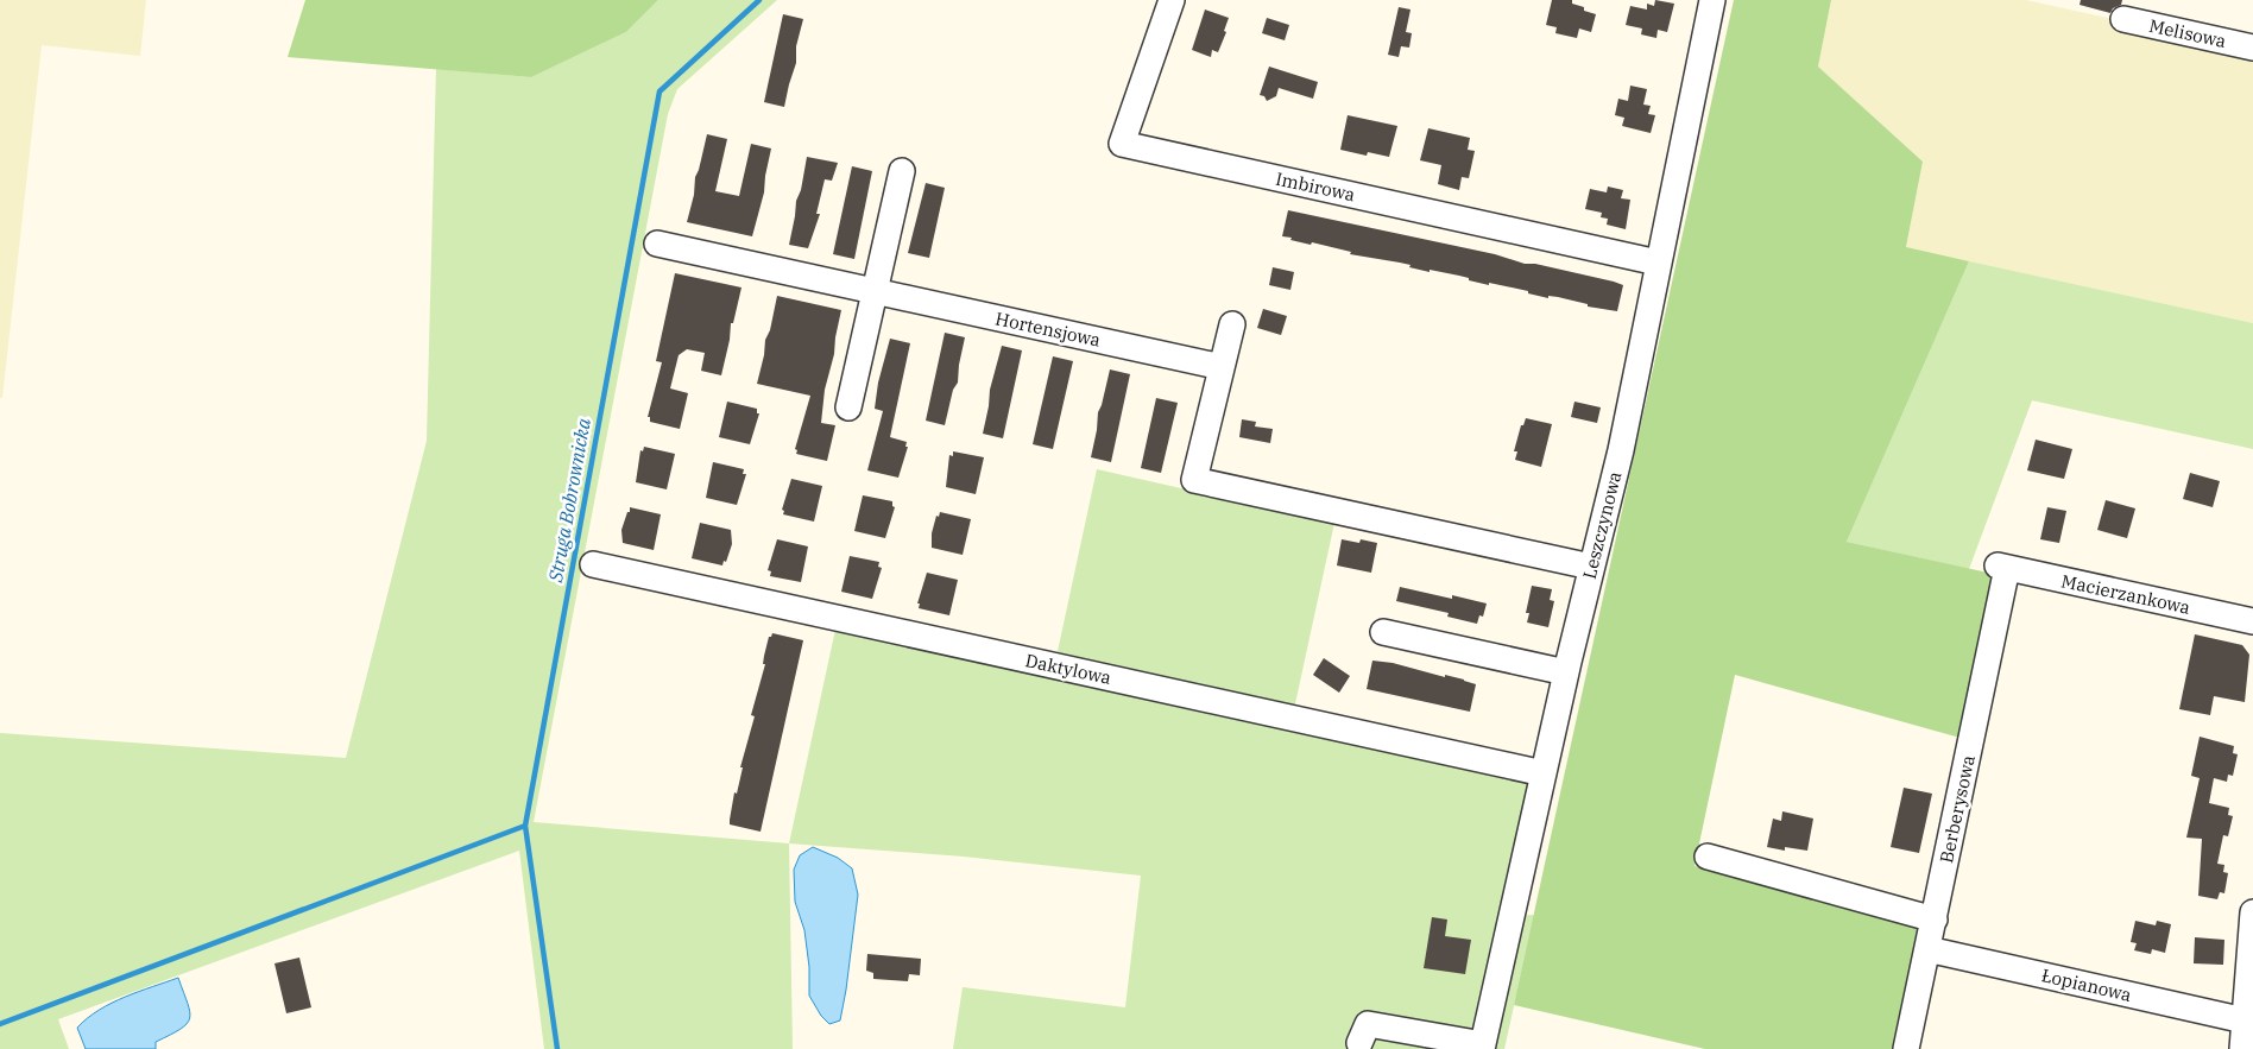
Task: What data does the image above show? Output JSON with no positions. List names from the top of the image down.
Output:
{
  "streets": {
    "street": [
      "Melisowa",
      "Imbirowa",
      "Hortensjowa",
      "Leszczynowa",
      "Macierzankowa",
      "Daktylowa",
      "Berberysowa",
      "Łopianowa"
    ]
  },
  "crossings": [
    ["Imbirowa", "Leszczynowa"],
    ["Leszczynowa", "Daktylowa"],
    ["Macierzankowa", "Berberysowa"],
    ["Berberysowa", "Łopianowa"]
  ],
  "water": ["Struga Bobrownicka"]
}
